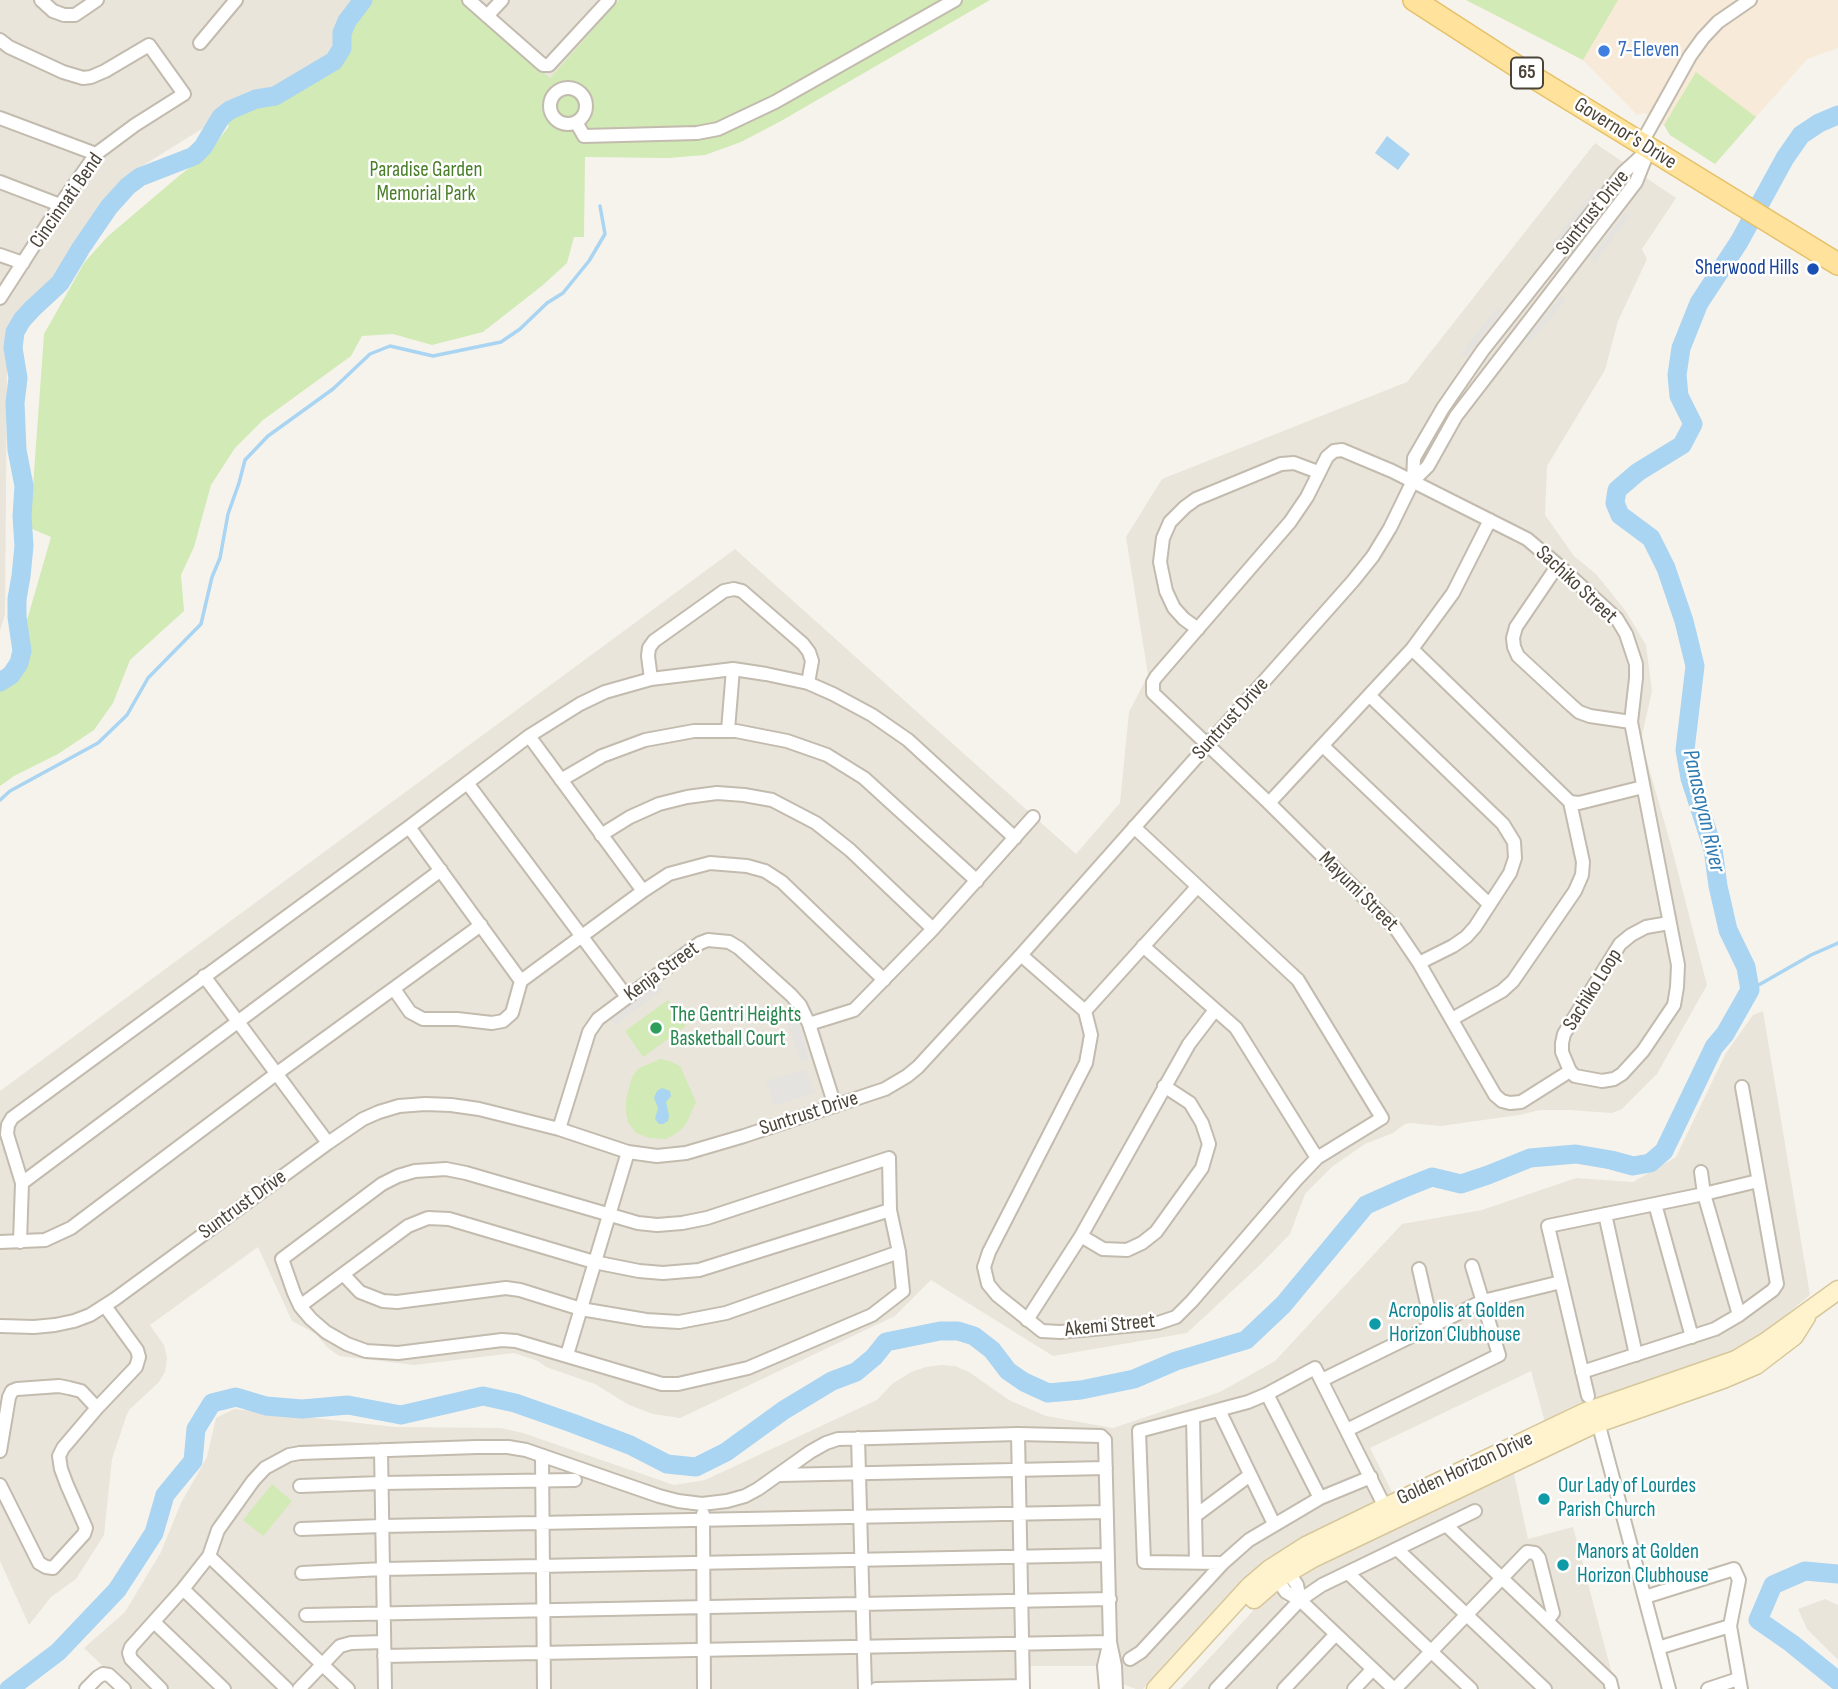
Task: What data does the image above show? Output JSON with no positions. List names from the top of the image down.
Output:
{
  "streets": {
    "main road": ["65", "Governor's Drive"],
    "street": [
      "Cincinnati Bend",
      "Suntrust Drive",
      "Sachiko Street",
      "Mayumi Street",
      "Kenja Street",
      "Sachiko Loop",
      "Akemi Street",
      "Golden Horizon Drive"
    ]
  },
  "crossings": [
    ["Governor's Drive", "Suntrust Drive"],
    ["Suntrust Drive", "Sachiko Street"],
    ["Suntrust Drive", "Mayumi Street"],
    ["Suntrust Drive", "Kenja Street"],
    ["Sachiko Street", "Sachiko Loop"],
    ["Mayumi Street", "Sachiko Loop"]
  ],
  "water": ["Panasayan River"],
  "parks": ["Paradise Garden Memorial Park"],
  "places": [
    "7-Eleven",
    "Sherwood Hills",
    "The Gentri Heights Basketball Court",
    "Acropolis at Golden Horizon Clubhouse",
    "Our Lady of Lourdes Parish Church",
    "Manors at Golden Horizon Clubhouse"
  ]
}
